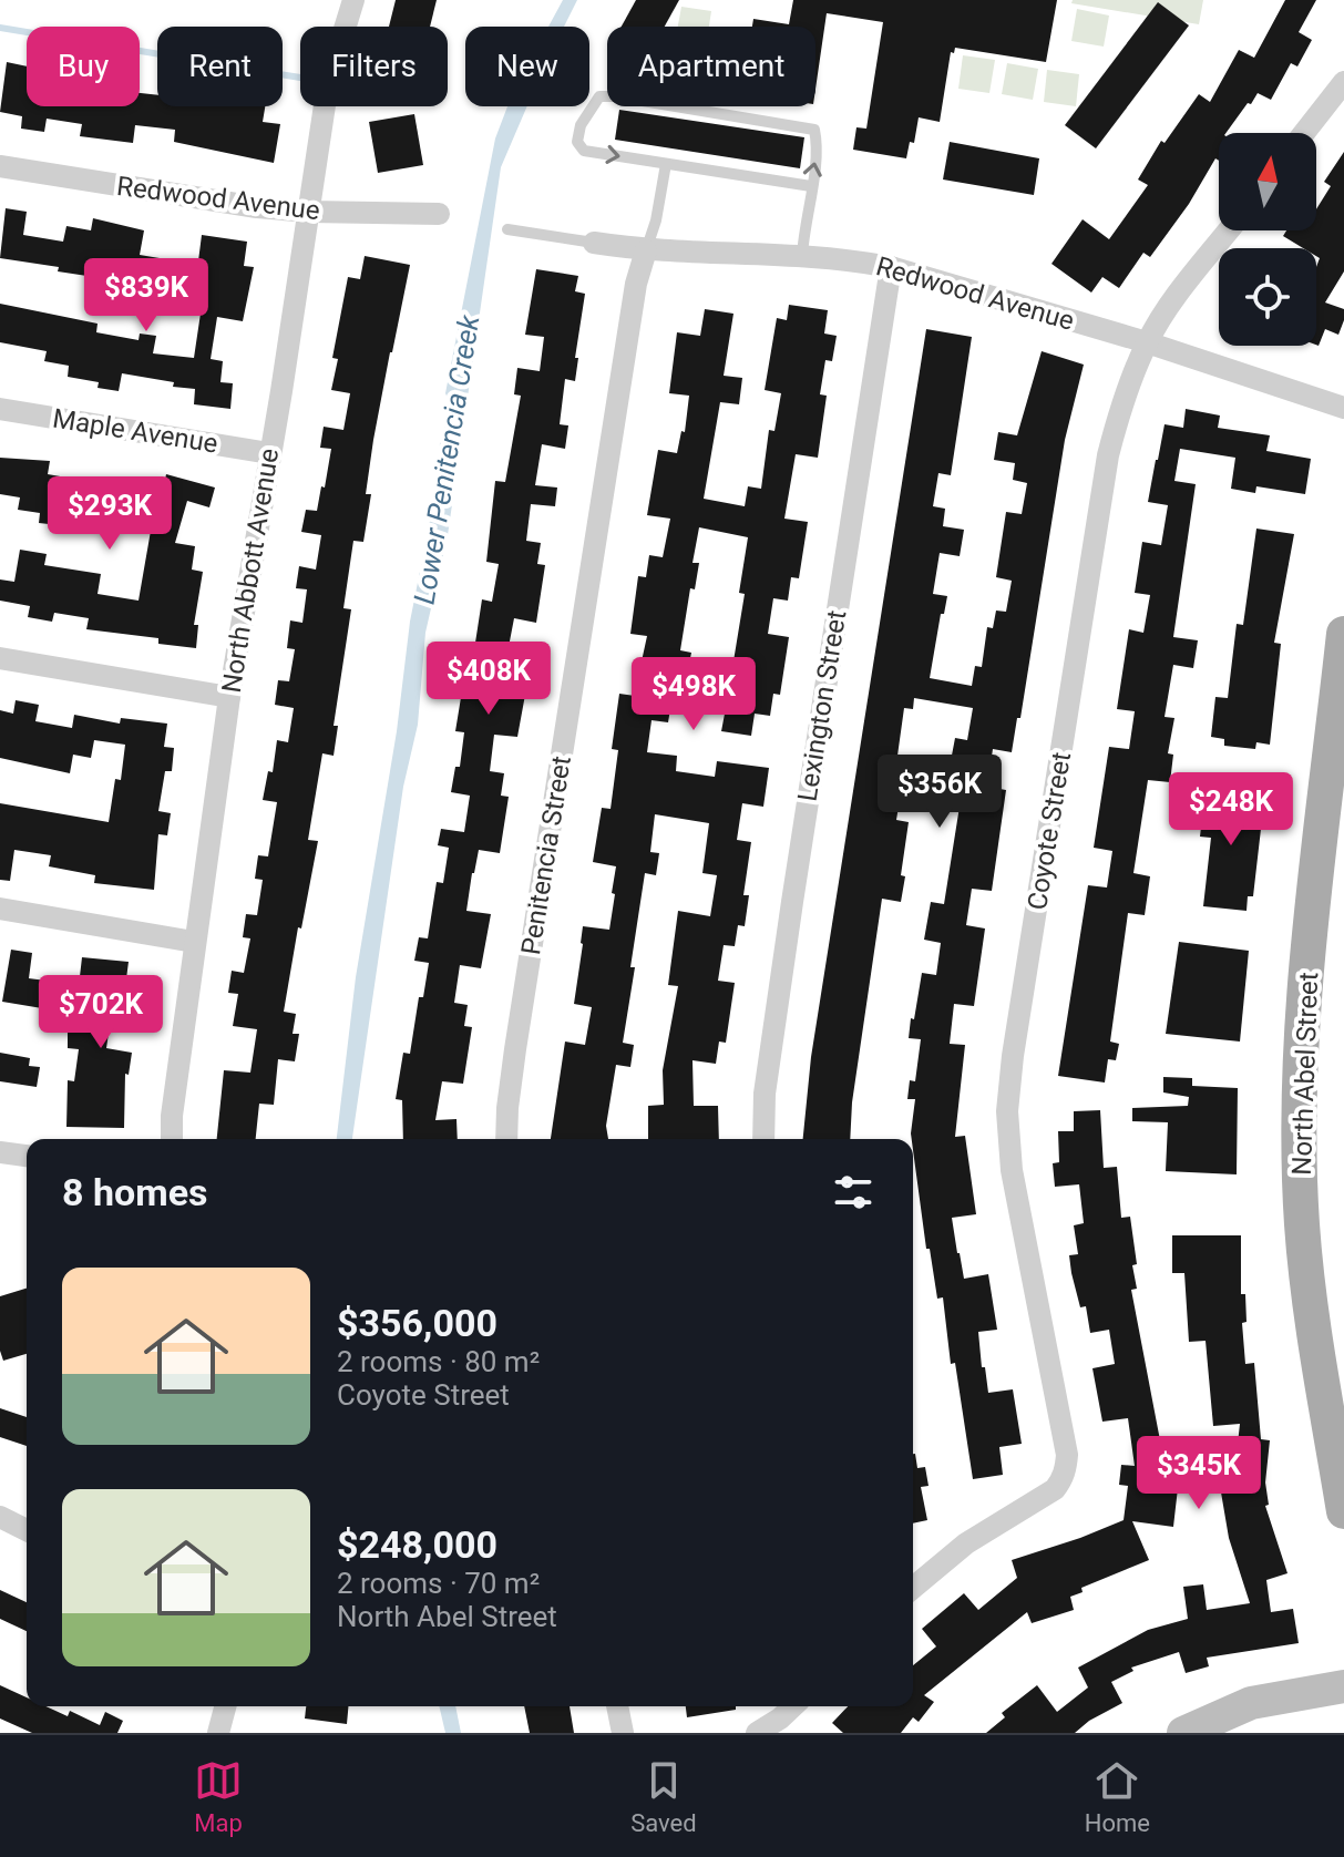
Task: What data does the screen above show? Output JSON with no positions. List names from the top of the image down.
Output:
{
  "streets": {
    "main road": ["North Abel Street"],
    "street": [
      "Redwood Avenue",
      "Maple Avenue",
      "North Abbott Avenue",
      "Lexington Street",
      "Coyote Street",
      "Penitencia Street"
    ]
  },
  "crossings": [
    ["Redwood Avenue", "North Abbott Avenue"],
    ["Redwood Avenue", "Lexington Street"],
    ["Redwood Avenue", "Coyote Street"],
    ["Redwood Avenue", "Penitencia Street"],
    ["Maple Avenue", "North Abbott Avenue"]
  ],
  "water": ["Lower Penitencia Creek"],
  "north": "top",
  "page": {
    "chip": [
      "Buy",
      "Rent",
      "Filters",
      "New",
      "Apartment"
    ],
    "price": [
      "$839K",
      "$293K",
      "$408K",
      "$498K",
      "$356K",
      "$248K",
      "$702K",
      "$345K"
    ],
    "heading": "8 homes",
    "list": [
      {
        "name": "$356,000",
        "note": "2 rooms · 80 m² · Coyote Street"
      },
      {
        "name": "$248,000",
        "note": "2 rooms · 70 m² · North Abel Street"
      }
    ],
    "tabs": ["Map", "Saved", "Home"]
  }
}
